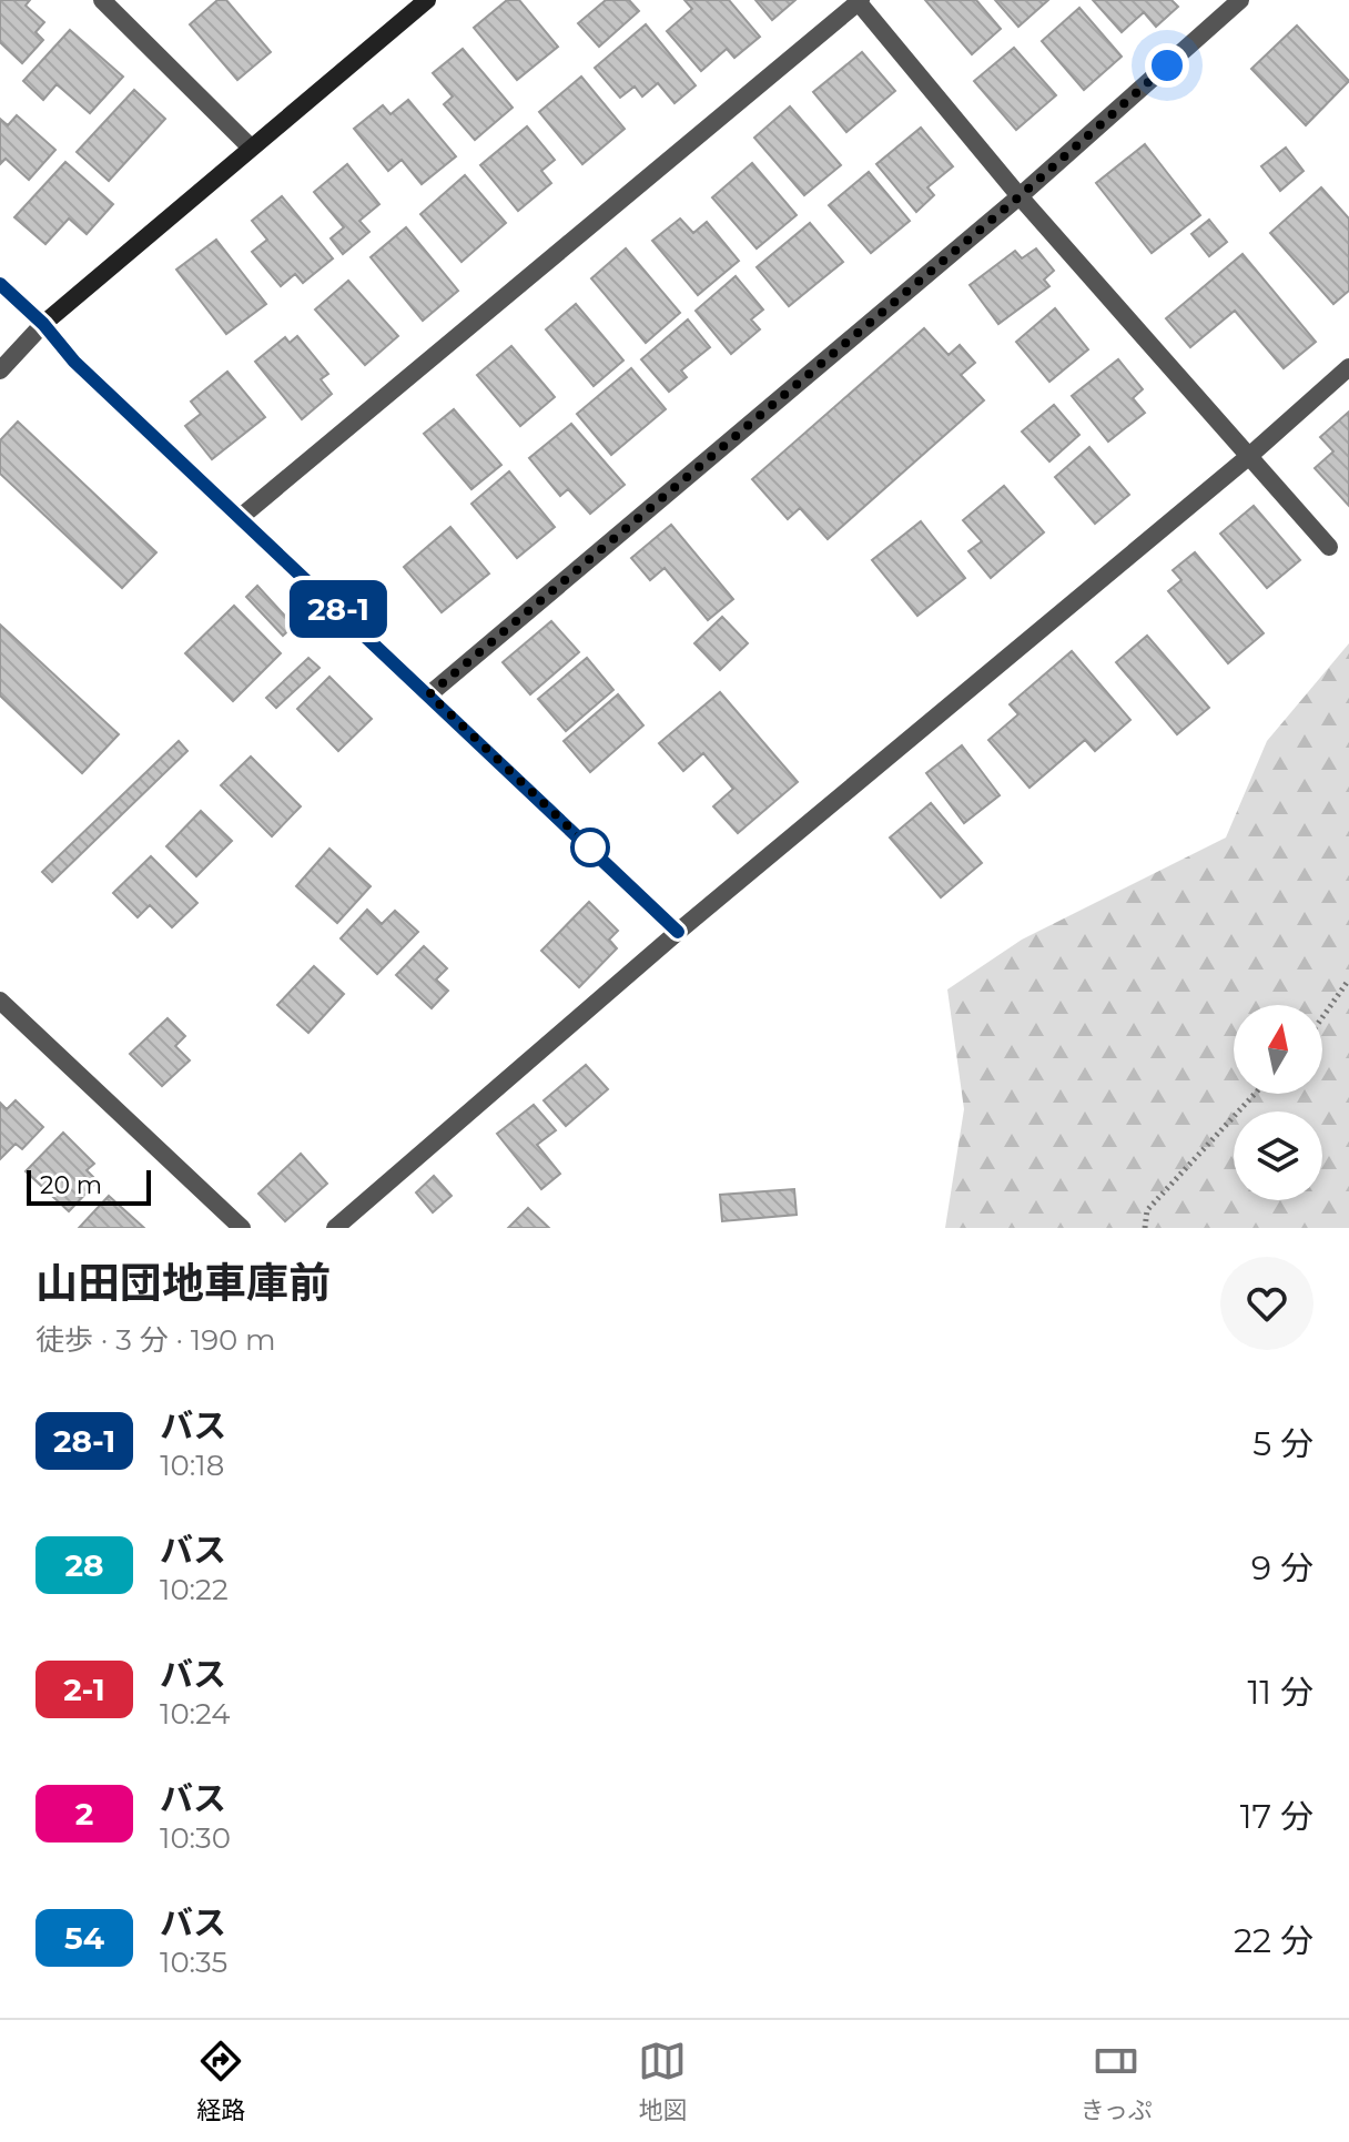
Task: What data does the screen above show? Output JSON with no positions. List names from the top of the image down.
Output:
{
  "lines": ["bus line 28-1"],
  "scale_bar": "20 m",
  "north": "top",
  "page": {
    "on_map": "28-1",
    "scale": "20 m",
    "heading": ["山田団地車庫前", "徒歩 · 3 分 · 190 m"],
    "list": [
      {
        "mark": "28-1",
        "name": "バス",
        "note": "10:18",
        "value": "5 分"
      },
      {
        "mark": "28",
        "name": "バス",
        "note": "10:22",
        "value": "9 分"
      },
      {
        "mark": "2-1",
        "name": "バス",
        "note": "10:24",
        "value": "11 分"
      },
      {
        "mark": "2",
        "name": "バス",
        "note": "10:30",
        "value": "17 分"
      },
      {
        "mark": "54",
        "name": "バス",
        "note": "10:35",
        "value": "22 分"
      }
    ],
    "tabs": ["経路", "地図", "きっぷ"]
  }
}
